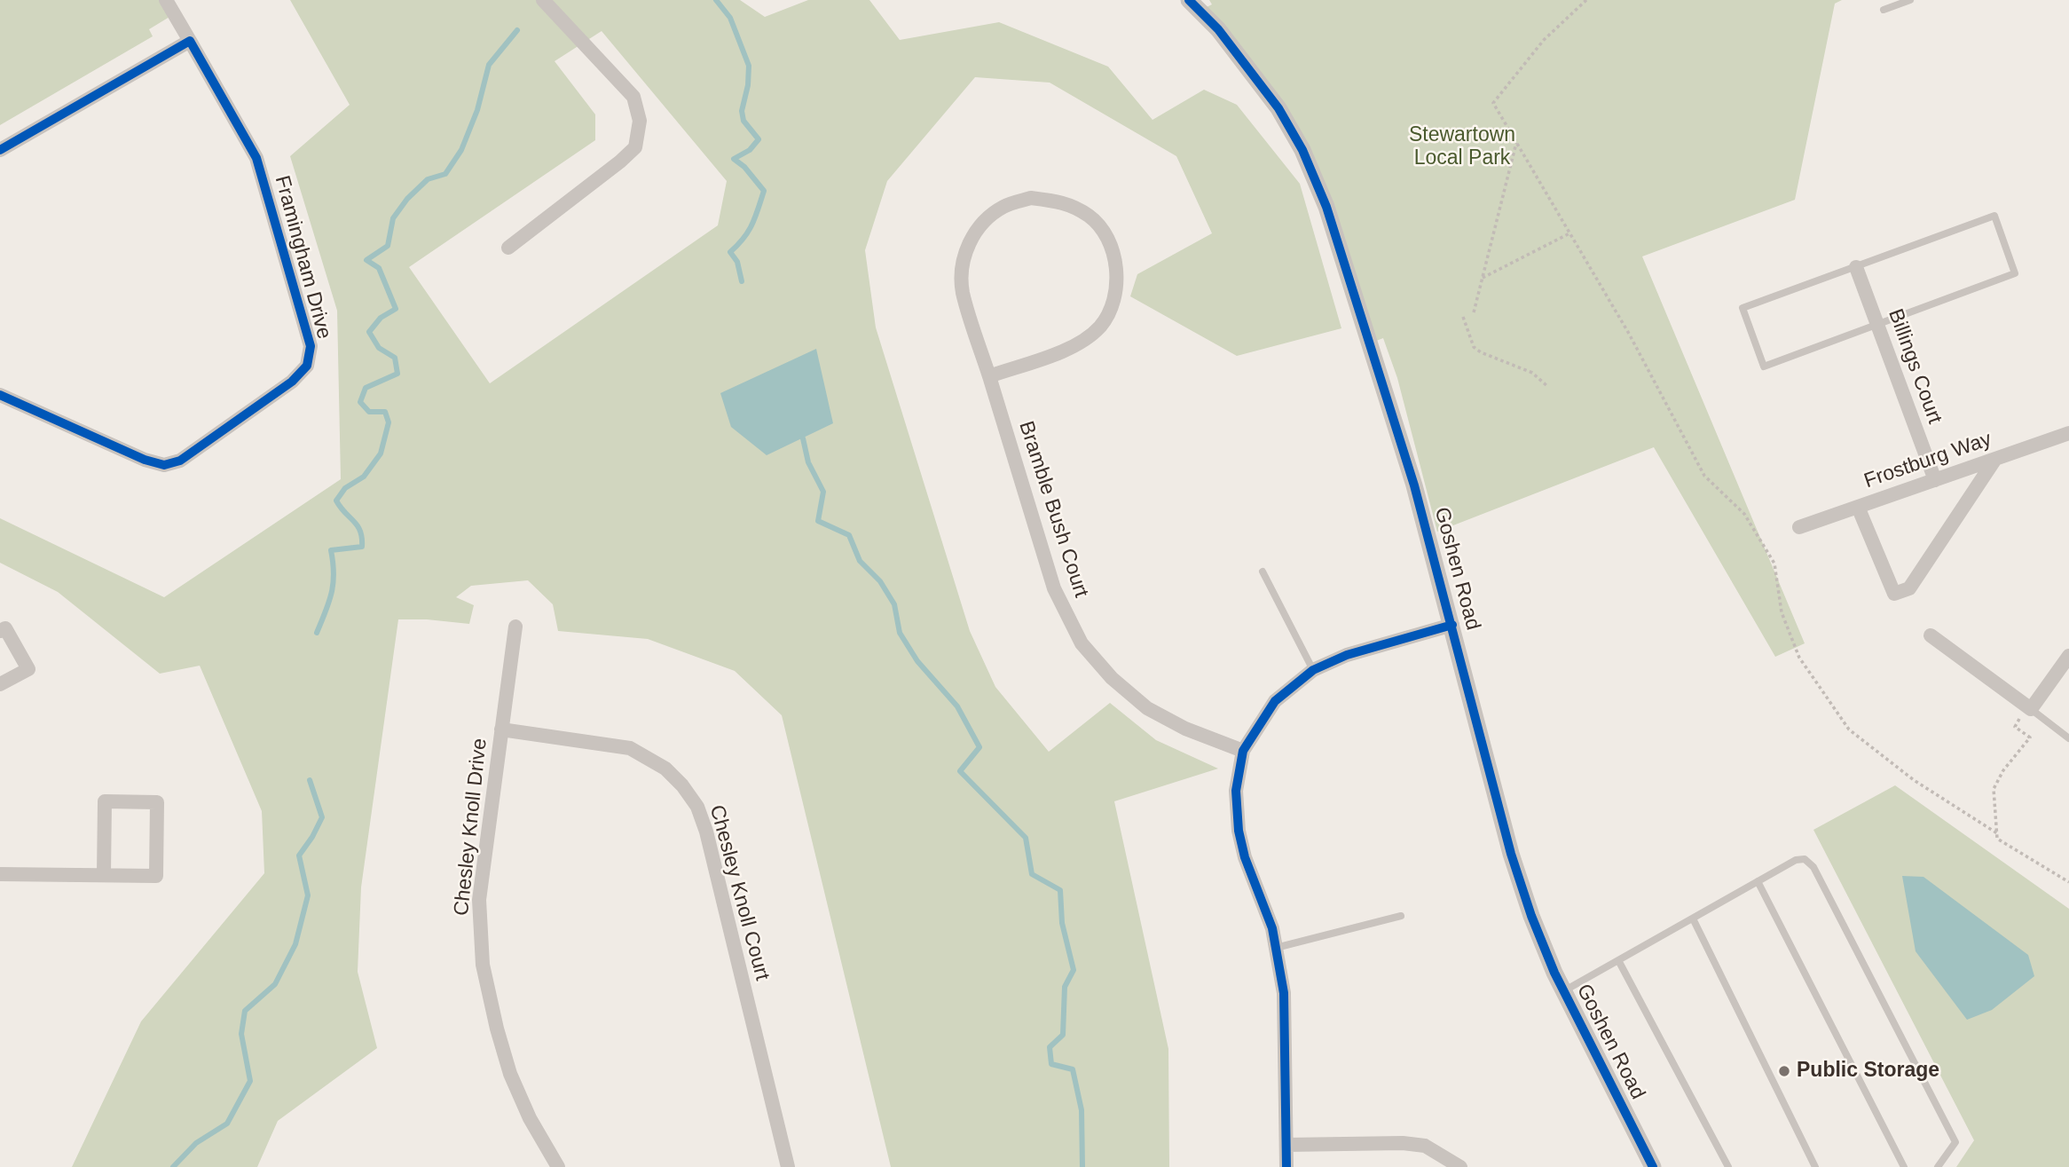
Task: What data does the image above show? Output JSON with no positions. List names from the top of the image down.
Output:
{
  "streets": {
    "street": [
      "Framingham Drive",
      "Billings Court",
      "Frostburg Way",
      "Bramble Bush Court",
      "Goshen Road",
      "Chesley Knoll Drive",
      "Chesley Knoll Court"
    ]
  },
  "crossings": [
    ["Billings Court", "Frostburg Way"],
    ["Chesley Knoll Drive", "Chesley Knoll Court"]
  ],
  "parks": ["Stewartown Local Park"],
  "places": ["Public Storage"]
}
